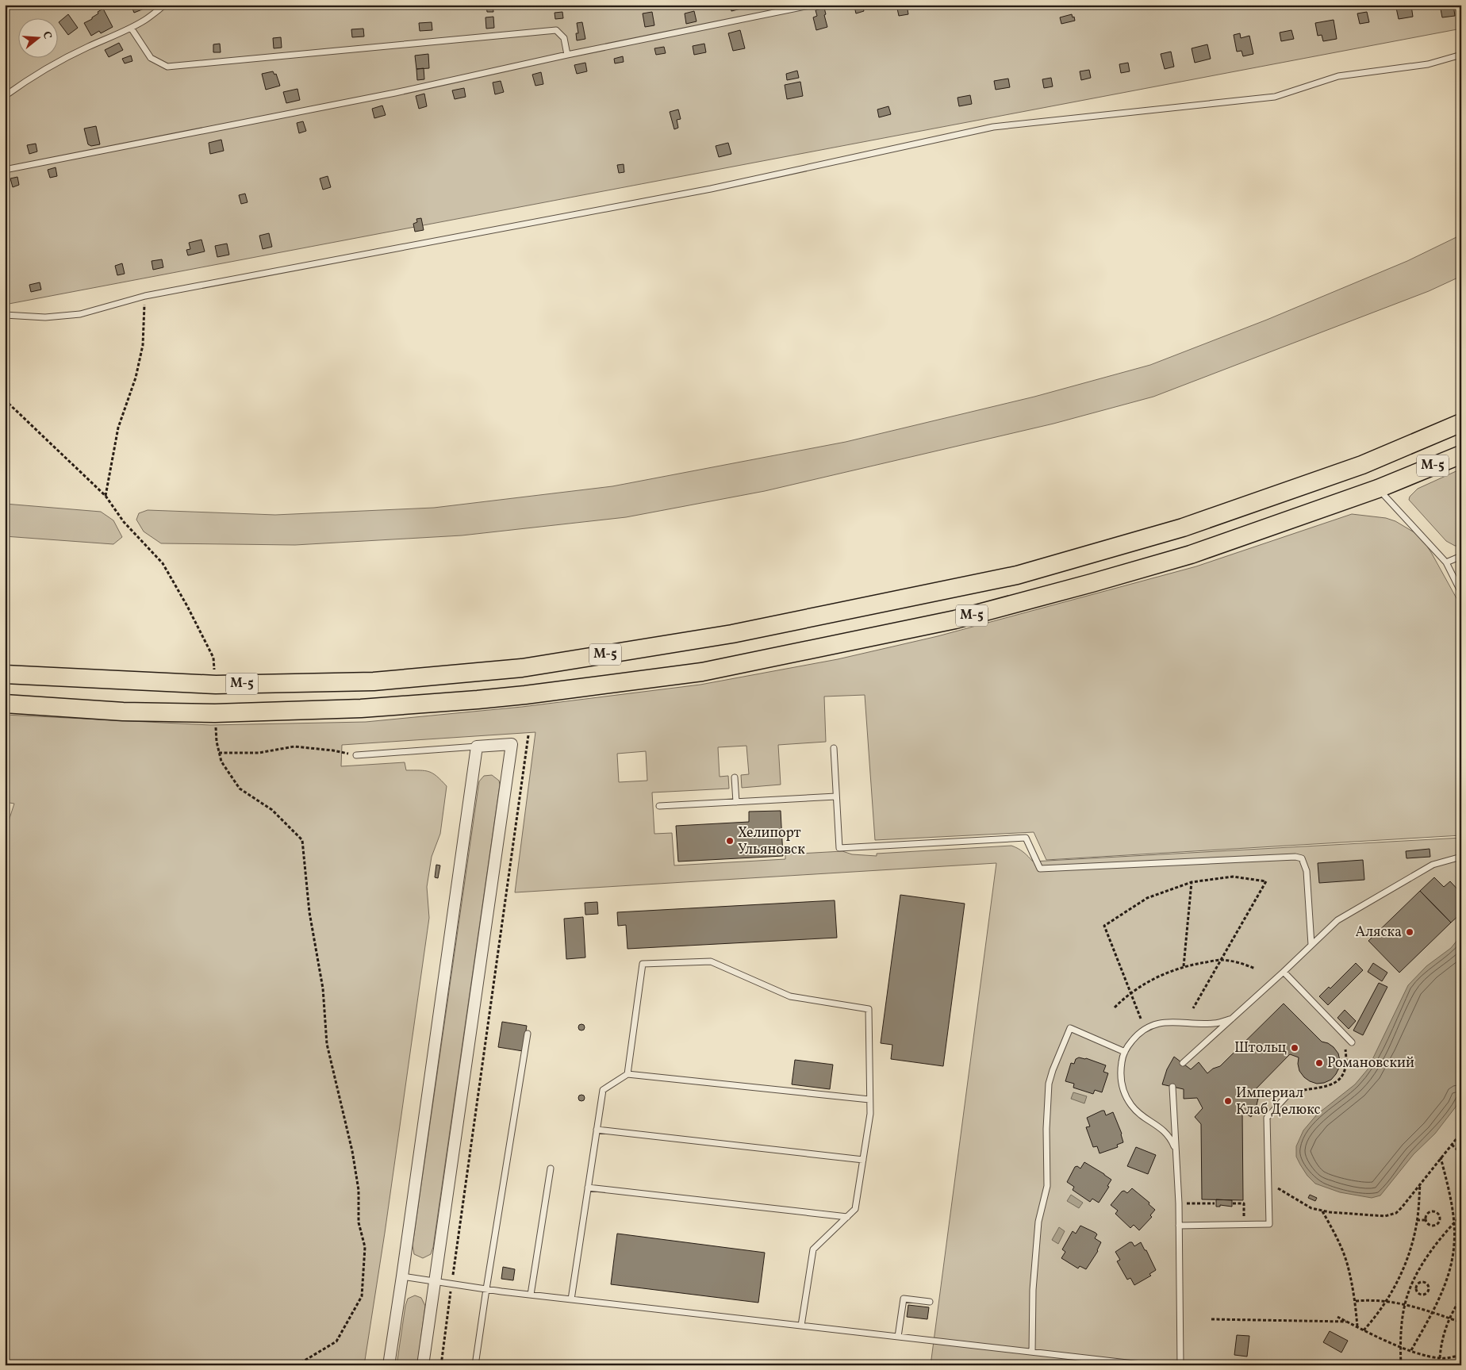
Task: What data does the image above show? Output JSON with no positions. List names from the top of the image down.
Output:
{
  "streets": {
    "highway": ["М-5"]
  },
  "places": [
    "Хелипорт Ульяновск",
    "Аляска",
    "Штольц",
    "Романовский",
    "Империал Клаб Делюкс"
  ],
  "north": "right"
}
